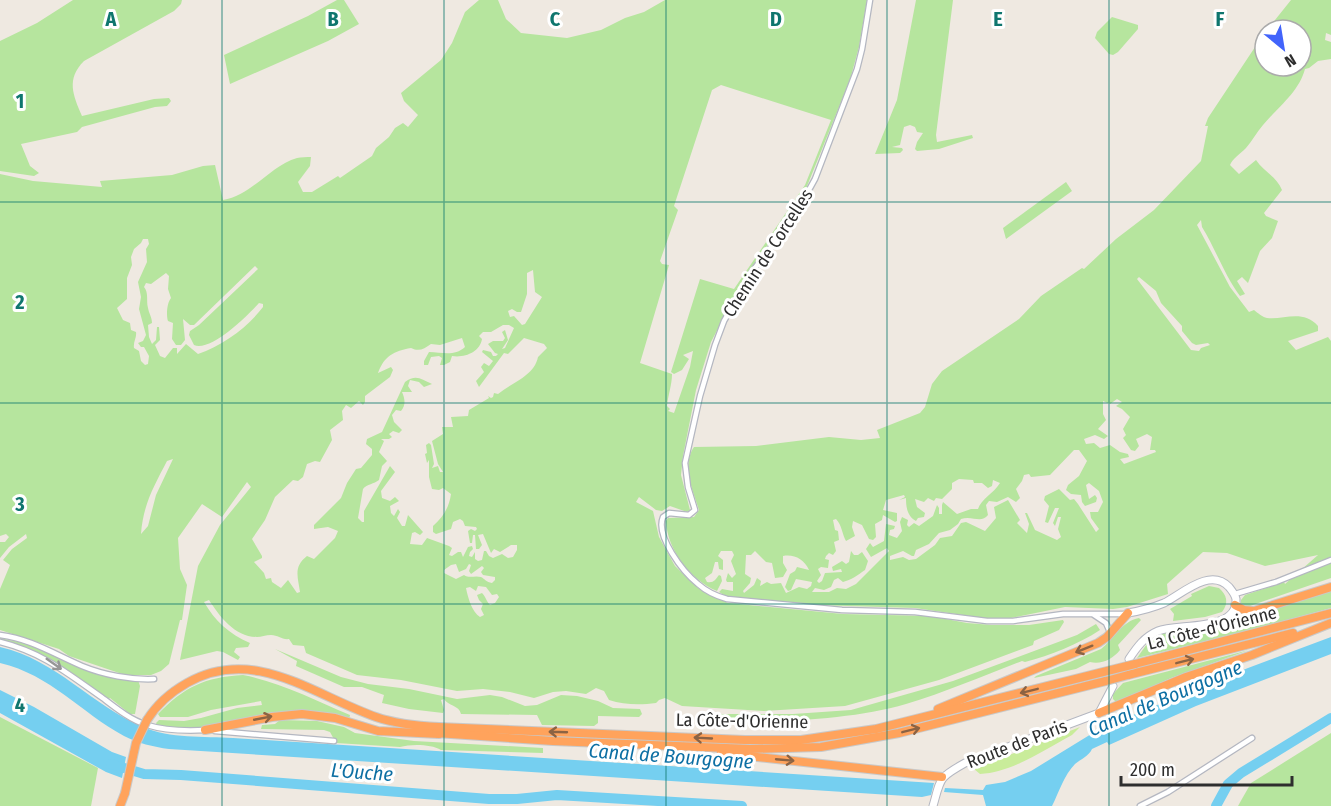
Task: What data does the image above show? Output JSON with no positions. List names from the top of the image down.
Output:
{
  "streets": {
    "highway": ["La Côte-d'Orienne"],
    "main road": ["Route de Paris"],
    "street": ["Chemin de Corcelles"]
  },
  "water": ["Canal de Bourgogne", "L'Ouche"],
  "scale_bar": "200 m",
  "north": "bottom right",
  "grid": {
    "columns": [
      "A",
      "B",
      "C",
      "D",
      "E",
      "F"
    ],
    "rows": [
      "1",
      "2",
      "3",
      "4"
    ]
  }
}
